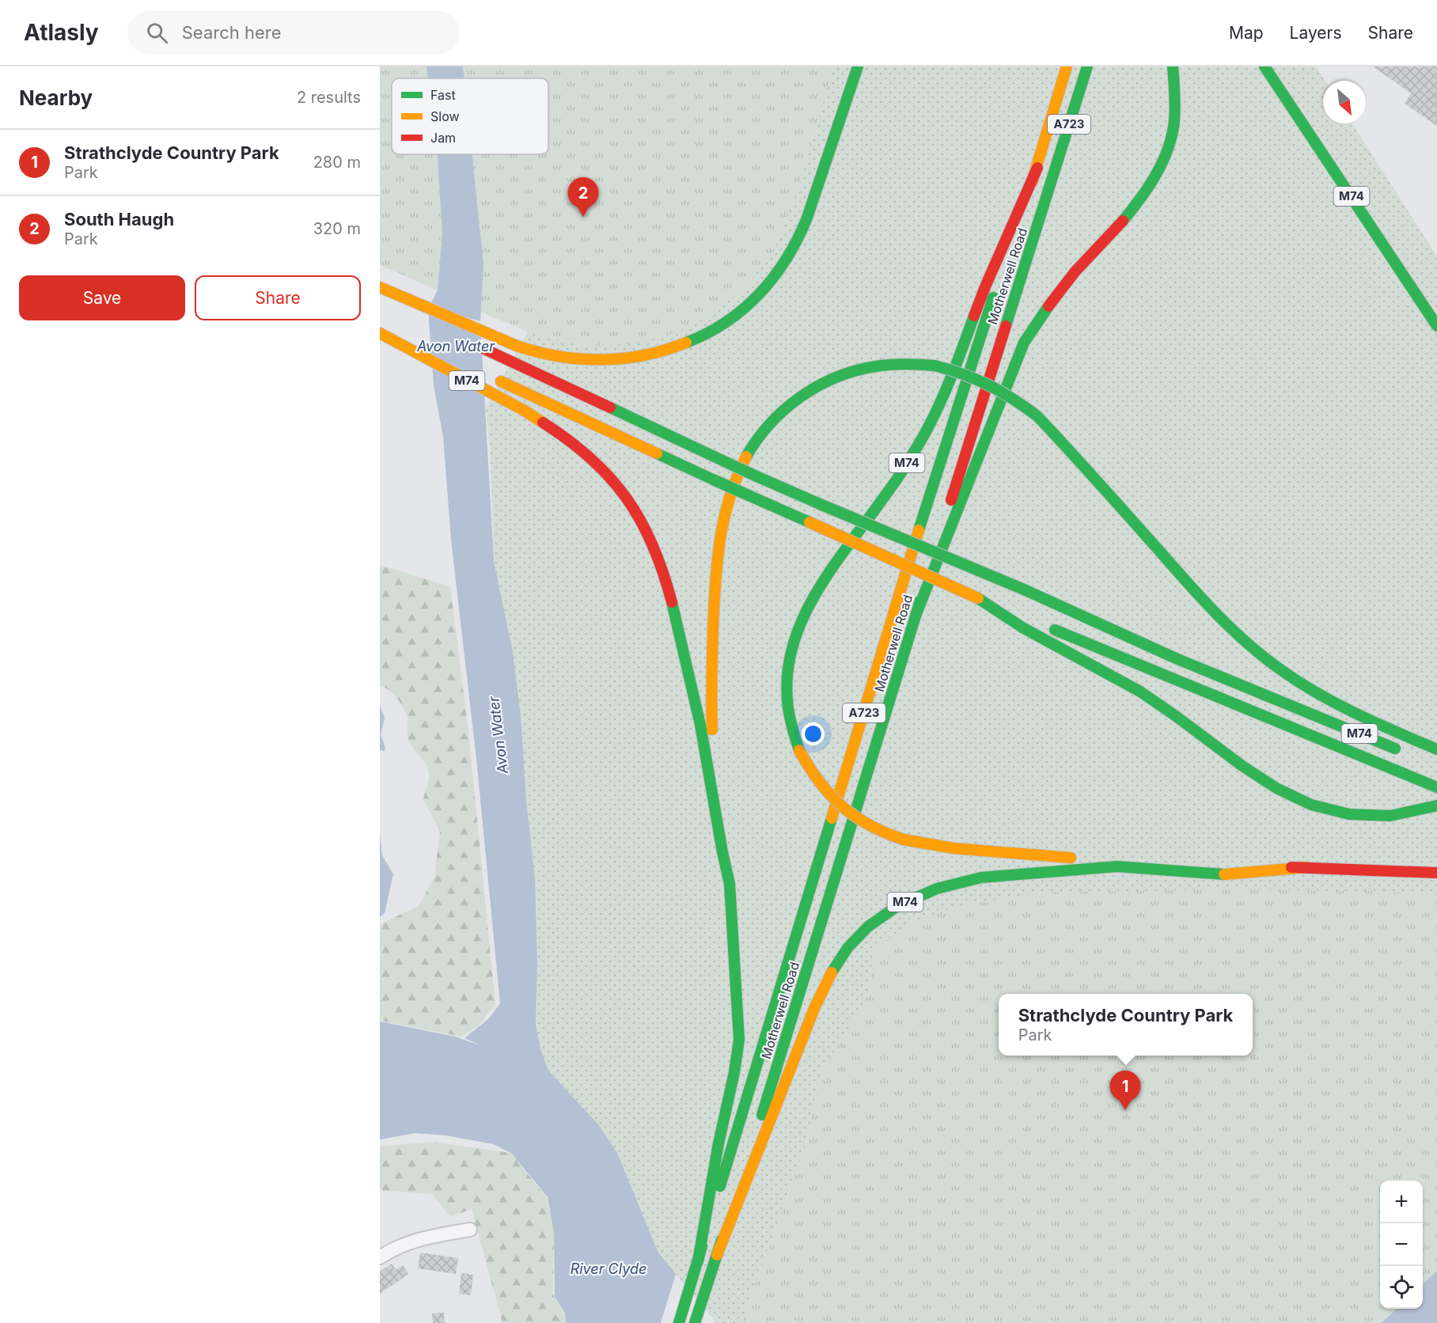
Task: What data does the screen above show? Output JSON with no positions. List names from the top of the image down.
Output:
{
  "streets": {
    "main road": ["A723", "M74", "Motherwell Road"]
  },
  "crossings": [
    ["M74", "Motherwell Road"]
  ],
  "water": ["Avon Water", "River Clyde"],
  "legend": ["Fast", "Slow", "Jam"],
  "north": "bottom right",
  "page": {
    "header": "Atlasly",
    "search": "Search here",
    "nav": ["Map", "Layers", "Share"],
    "heading": ["Nearby", "2 results"],
    "list": [
      {
        "mark": "1",
        "name": "Strathclyde Country Park",
        "note": "Park",
        "value": "280 m"
      },
      {
        "mark": "2",
        "name": "South Haugh",
        "note": "Park",
        "value": "320 m"
      }
    ],
    "pins": ["2", "1"],
    "buttons": ["Save", "Share"],
    "popup": ["Strathclyde Country Park", "Park"],
    "map_buttons": ["+", "−"]
  }
}
